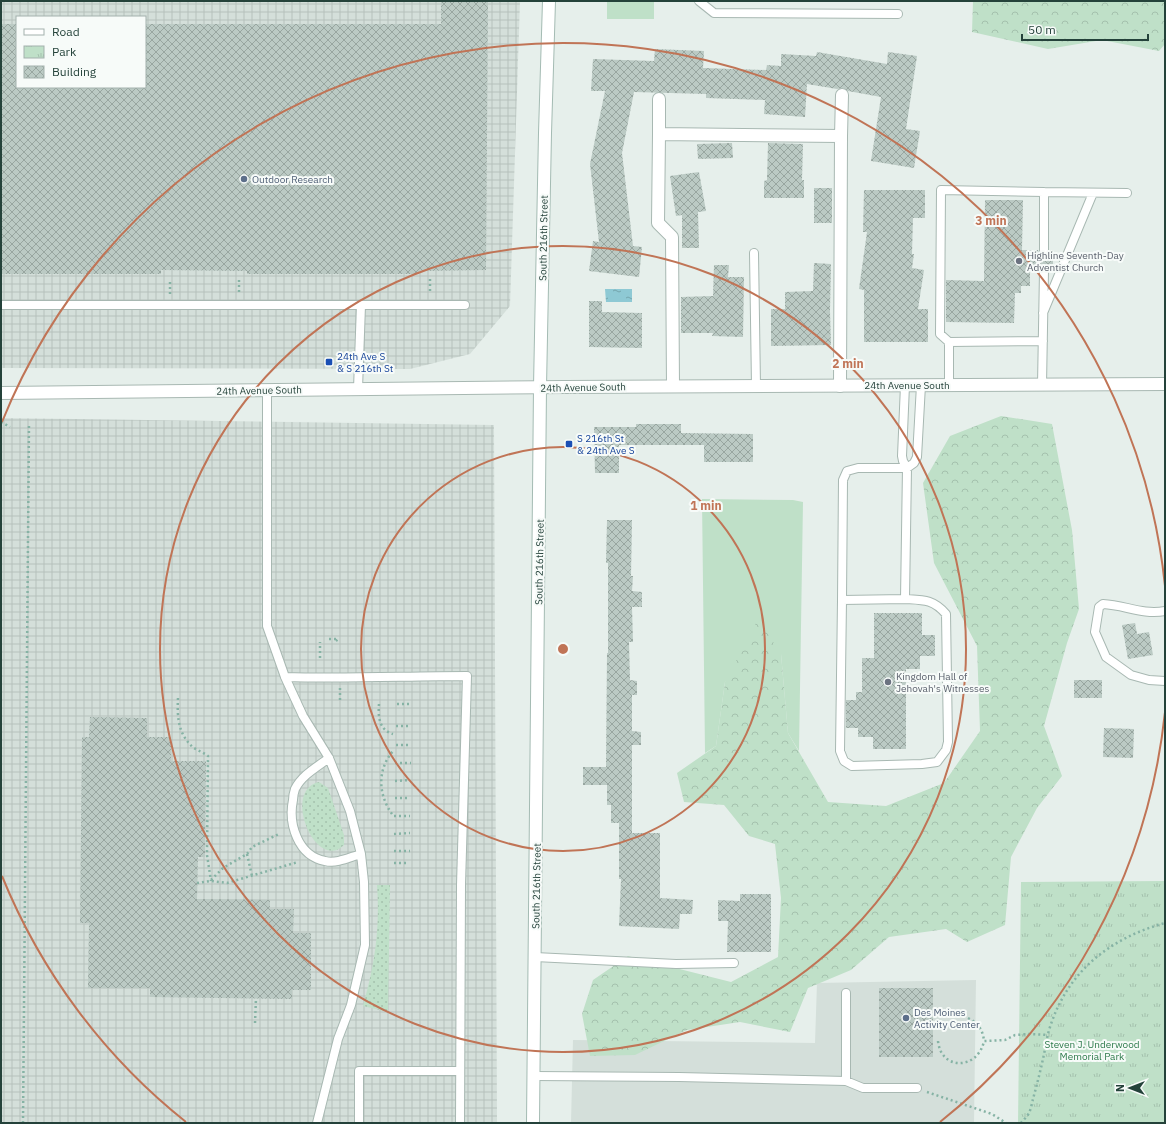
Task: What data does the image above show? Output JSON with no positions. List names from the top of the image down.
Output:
{
  "streets": {
    "street": ["South 216th Street", "24th Avenue South"]
  },
  "crossings": [
    ["South 216th Street", "24th Avenue South"]
  ],
  "parks": ["Steven J. Underwood Memorial Park"],
  "places": {
    "other": [
      "Outdoor Research",
      "Highline Seventh-Day Adventist Church",
      "Kingdom Hall of Jehovah's Witnesses",
      "Des Moines Activity Center"
    ],
    "transit": ["24th Ave S & S 216th St", "S 216th St & 24th Ave S"]
  },
  "legend": ["Road", "Park", "Building"],
  "scale_bar": "50 m",
  "north": "left",
  "rings": ["3 min", "2 min", "1 min"]
}
